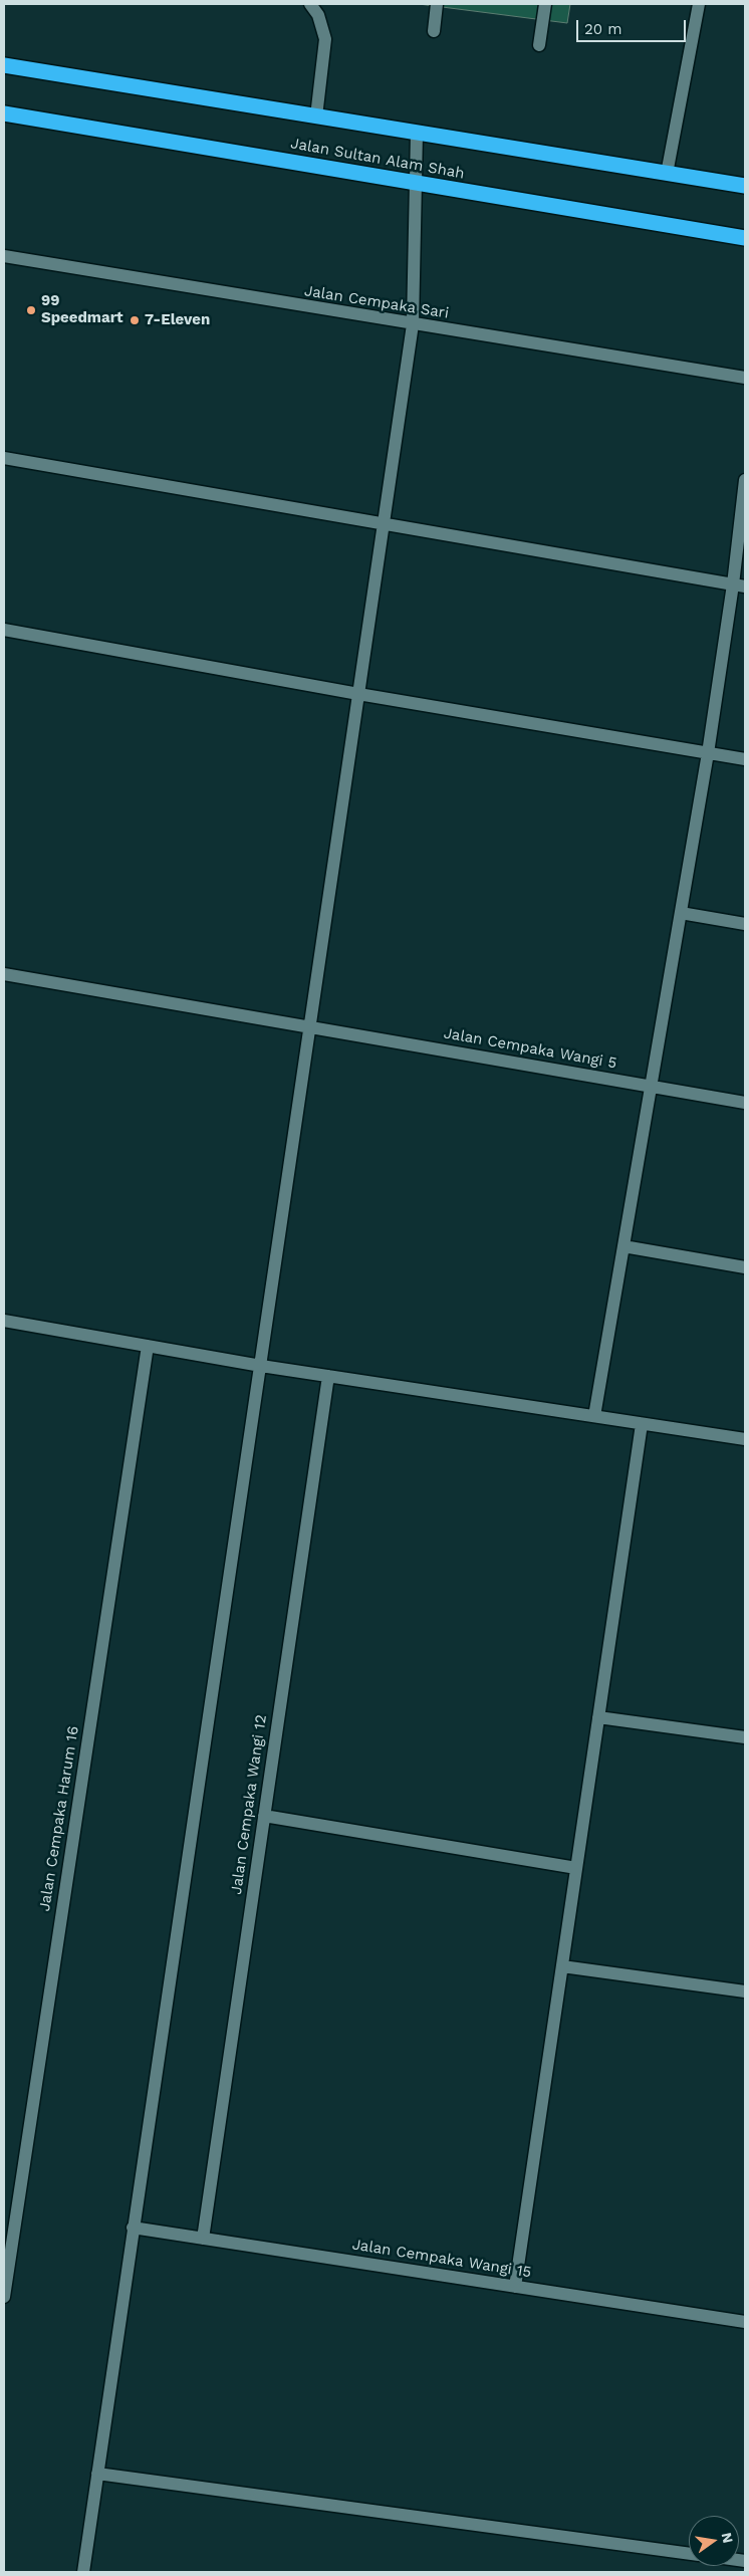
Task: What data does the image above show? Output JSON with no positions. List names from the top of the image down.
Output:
{
  "streets": {
    "highway": ["Jalan Sultan Alam Shah"],
    "street": [
      "Jalan Cempaka Sari",
      "Jalan Cempaka Wangi 5",
      "Jalan Cempaka Wangi 12",
      "Jalan Cempaka Harum 16",
      "Jalan Cempaka Wangi 15"
    ]
  },
  "crossings": [
    ["Jalan Cempaka Wangi 12", "Jalan Cempaka Wangi 15"]
  ],
  "places": ["99 Speedmart", "7-Eleven"],
  "scale_bar": "20 m",
  "north": "right"
}
